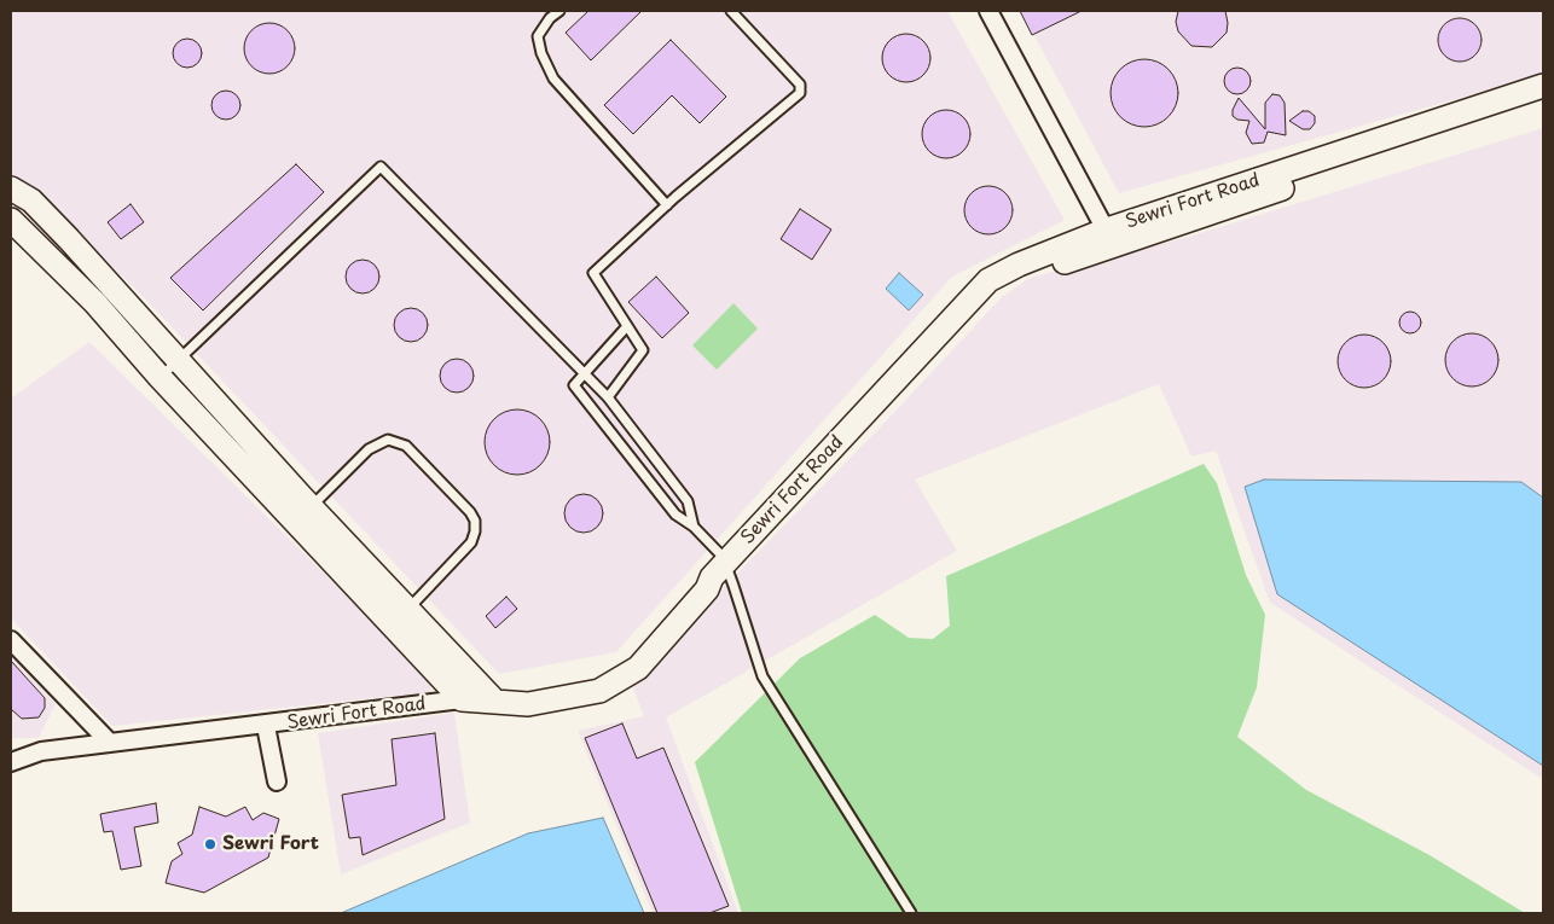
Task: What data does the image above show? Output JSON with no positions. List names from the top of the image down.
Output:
{
  "streets": {
    "street": ["Sewri Fort Road"]
  },
  "places": ["Sewri Fort"]
}
